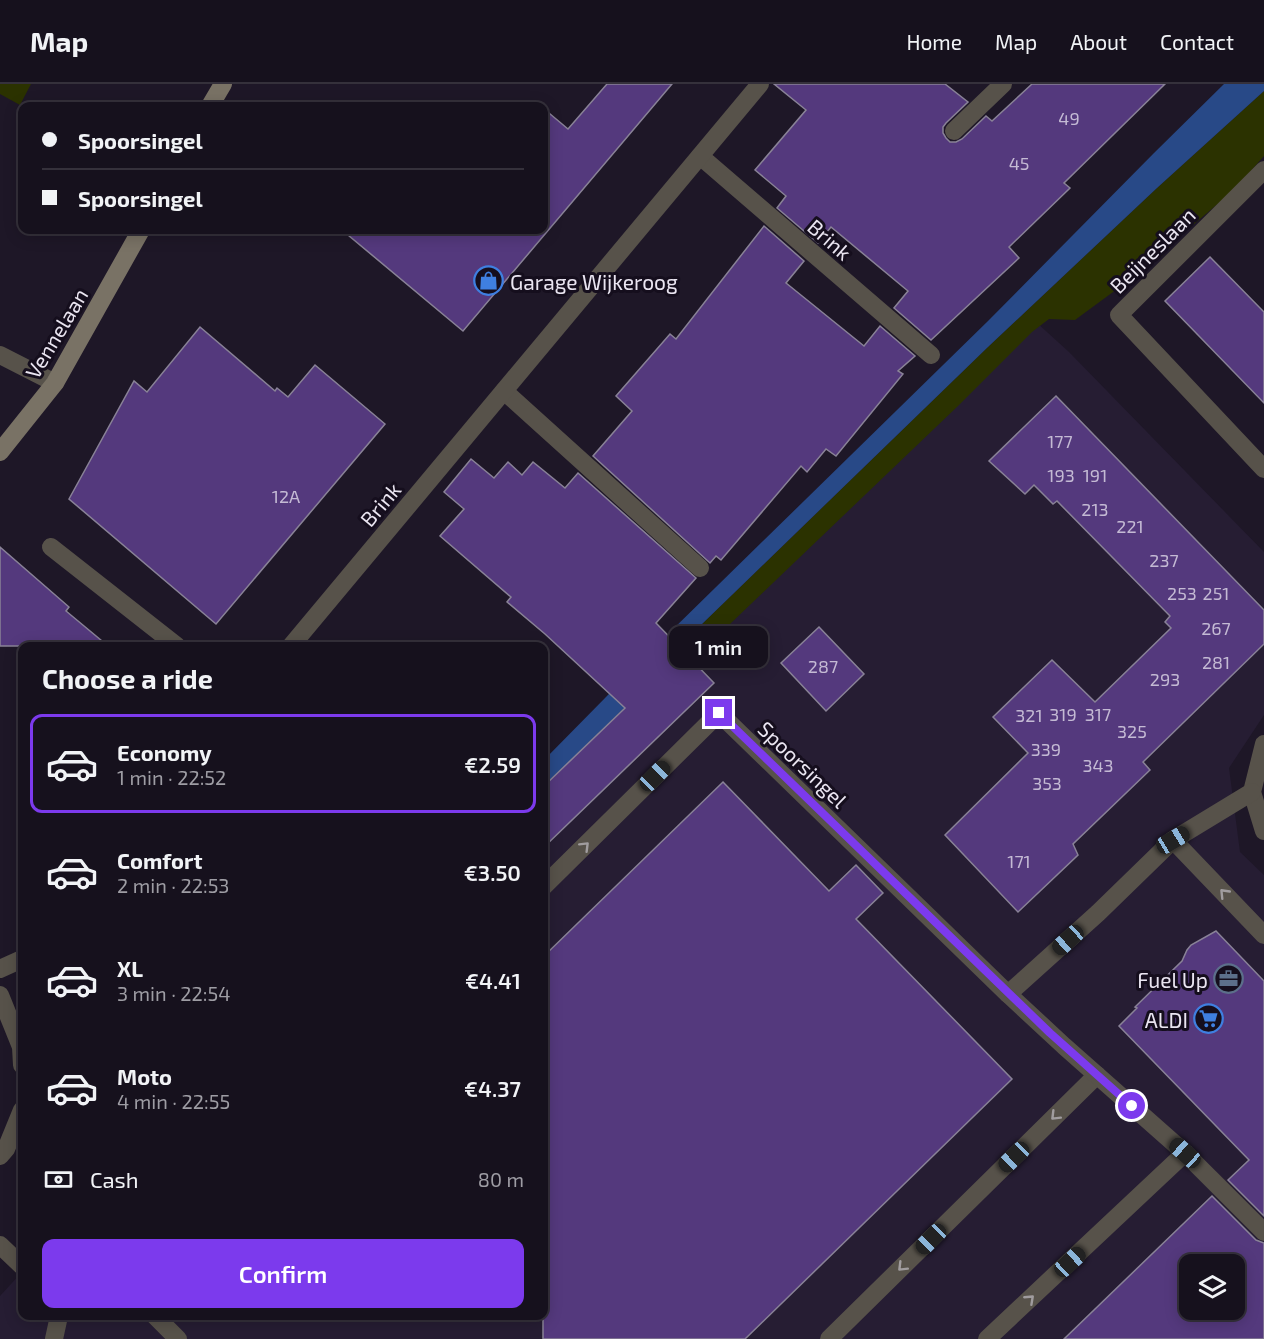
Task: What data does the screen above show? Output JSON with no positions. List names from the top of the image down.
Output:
{
  "streets": {
    "street": [
      "Brink",
      "Beijneslaan",
      "Vennelaan",
      "Spoorsingel"
    ]
  },
  "places": {
    "shop": ["Garage Wijkeroog"],
    "office": ["Fuel Up"],
    "supermarket": ["ALDI"]
  },
  "house_numbers": [
    "49",
    "45",
    "177",
    "193",
    "191",
    "12A",
    "213",
    "221",
    "237",
    "253",
    "251",
    "267",
    "281",
    "287",
    "293",
    "319",
    "317",
    "321",
    "325",
    "339",
    "343",
    "353",
    "171"
  ],
  "page": {
    "header": "Map",
    "nav": [
      "Home",
      "Map",
      "About",
      "Contact"
    ],
    "banner": ["Spoorsingel", "Spoorsingel"],
    "bubble": "1 min",
    "heading": "Choose a ride",
    "list": [
      {
        "name": "Economy",
        "note": "1 min · 22:52",
        "value": "€2.59"
      },
      {
        "name": "Comfort",
        "note": "2 min · 22:53",
        "value": "€3.50"
      },
      {
        "name": "XL",
        "note": "3 min · 22:54",
        "value": "€4.41"
      },
      {
        "name": "Moto",
        "note": "4 min · 22:55",
        "value": "€4.37"
      }
    ],
    "pay": ["Cash", "80 m"],
    "buttons": "Confirm"
  }
}
